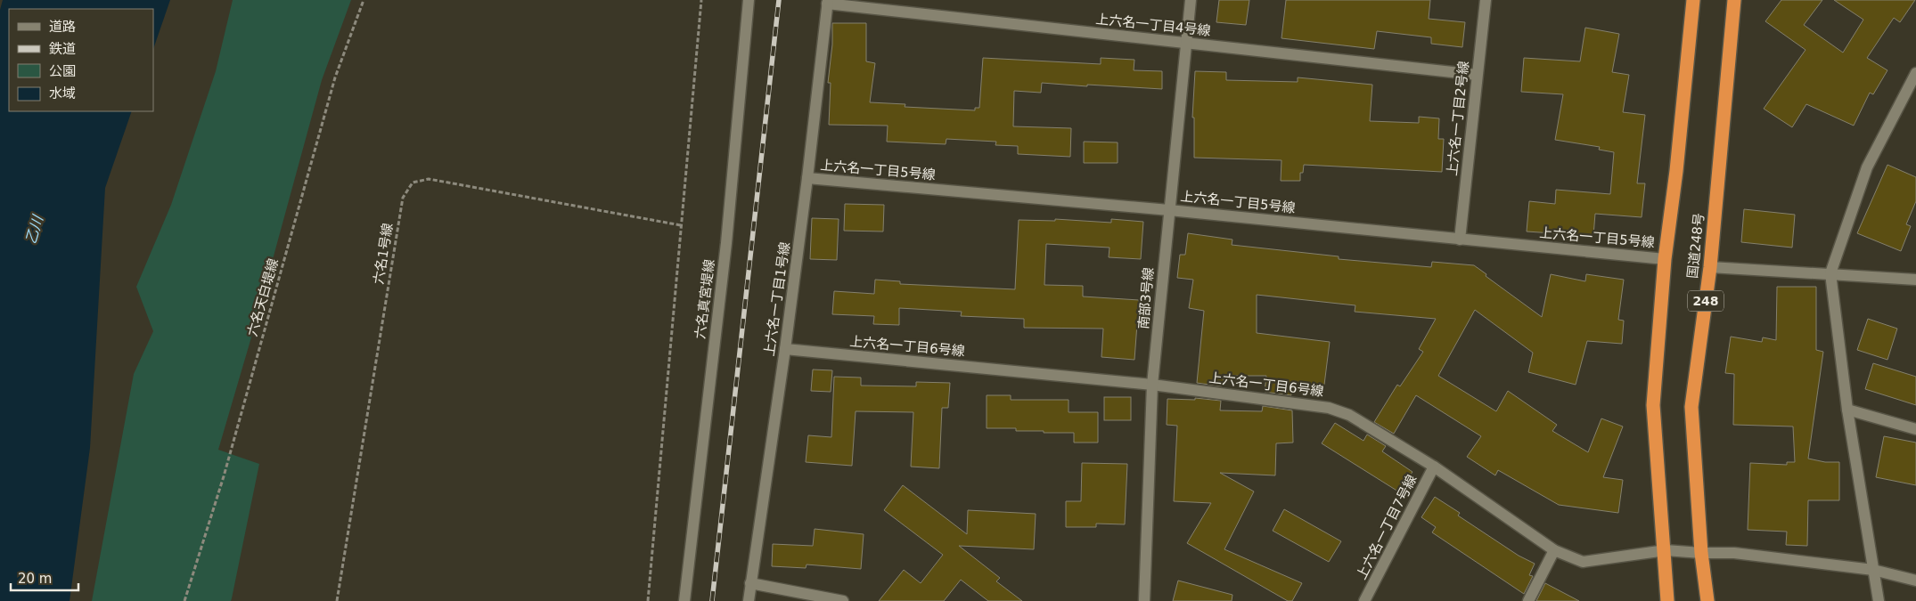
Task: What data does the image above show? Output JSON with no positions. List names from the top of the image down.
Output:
{
  "streets": {
    "highway": ["国道248号", "248"],
    "street": [
      "上六名一丁目4号線",
      "上六名一丁目2号線",
      "上六名一丁目5号線",
      "南部3号線",
      "六名真宮堤線",
      "上六名一丁目1号線",
      "上六名一丁目6号線",
      "上六名一丁目7号線"
    ],
    "path": ["六名1号線", "六名天白堤線"]
  },
  "crossings": [
    ["上六名一丁目4号線", "上六名一丁目2号線"],
    ["上六名一丁目4号線", "南部3号線"],
    ["上六名一丁目4号線", "上六名一丁目1号線"],
    ["上六名一丁目2号線", "上六名一丁目5号線"],
    ["上六名一丁目5号線", "南部3号線"],
    ["上六名一丁目5号線", "上六名一丁目1号線"],
    ["国道248号", "上六名一丁目6号線"],
    ["南部3号線", "上六名一丁目6号線"],
    ["上六名一丁目1号線", "上六名一丁目6号線"],
    ["上六名一丁目6号線", "上六名一丁目7号線"]
  ],
  "water": ["乙川"],
  "legend": [
    "道路",
    "鉄道",
    "公園",
    "水域"
  ],
  "scale_bar": "20 m"
}
